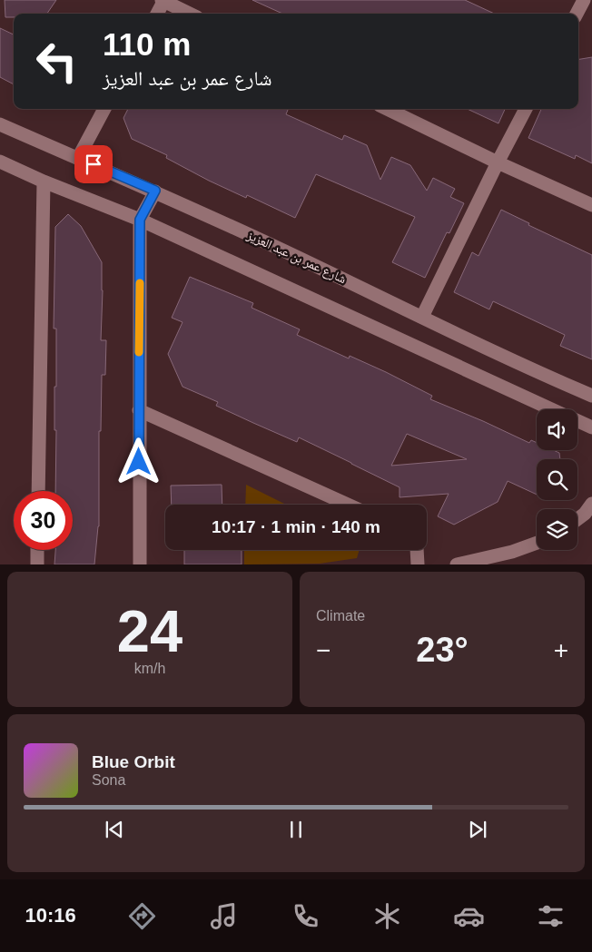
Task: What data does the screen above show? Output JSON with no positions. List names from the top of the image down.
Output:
{
  "streets": {
    "street": ["شارع عمر بن عبد العزيز"]
  },
  "page": {
    "turn": ["110 m", "شارع عمر بن عبد العزيز"],
    "limit": "30",
    "trip": "10:17 · 1 min · 140 m",
    "tile": [
      ["24", "km/h"],
      "Climate"
    ],
    "heat": ["−", "23°", "+"],
    "song": ["Blue Orbit", "Sona"],
    "tabs": "10:16"
  }
}
